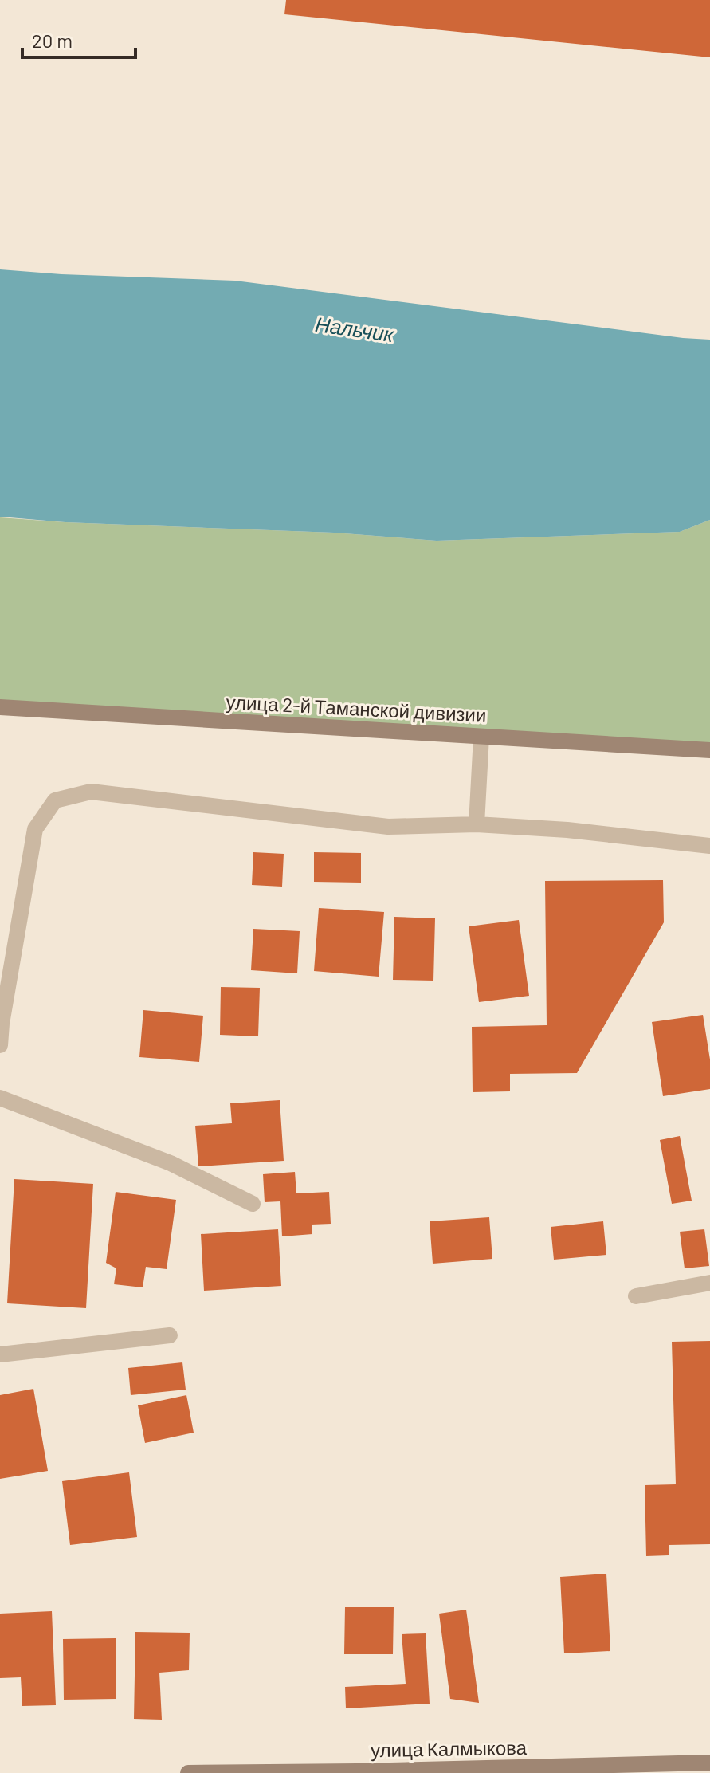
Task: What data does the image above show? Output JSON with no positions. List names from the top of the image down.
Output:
{
  "streets": {
    "main road": ["улица 2-й Таманской дивизии", "улица Калмыкова"]
  },
  "water": ["Нальчик"],
  "scale_bar": "20 m"
}
